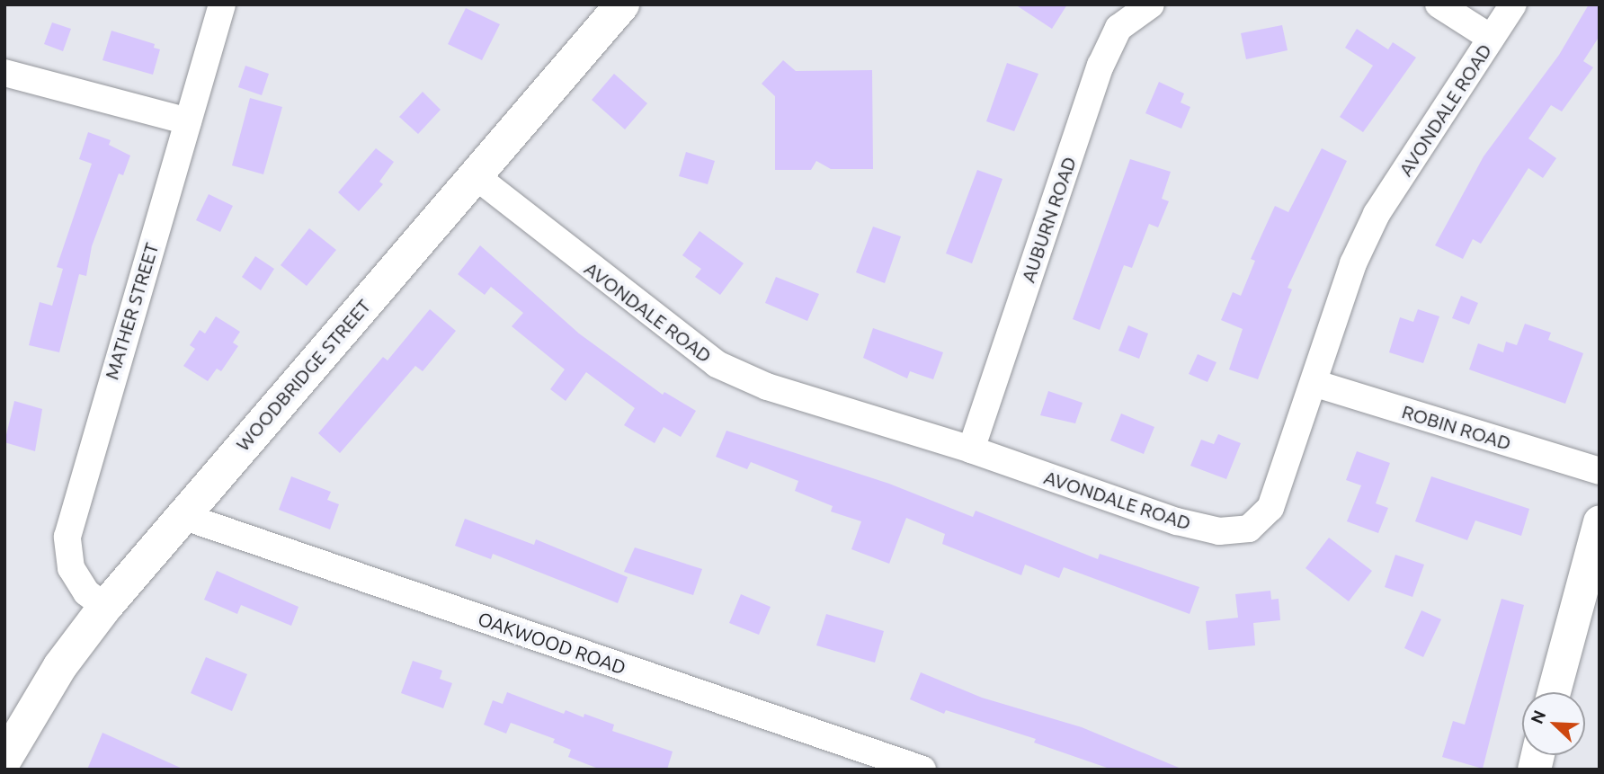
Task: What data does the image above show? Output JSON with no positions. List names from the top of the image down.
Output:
{
  "streets": {
    "main road": ["WOODBRIDGE STREET"],
    "street": [
      "AVONDALE ROAD",
      "AUBURN ROAD",
      "MATHER STREET",
      "ROBIN ROAD",
      "OAKWOOD ROAD"
    ]
  },
  "crossings": [
    ["AVONDALE ROAD", "AUBURN ROAD"],
    ["AVONDALE ROAD", "WOODBRIDGE STREET"],
    ["AVONDALE ROAD", "ROBIN ROAD"],
    ["MATHER STREET", "WOODBRIDGE STREET"],
    ["WOODBRIDGE STREET", "OAKWOOD ROAD"]
  ],
  "north": "top left"
}
